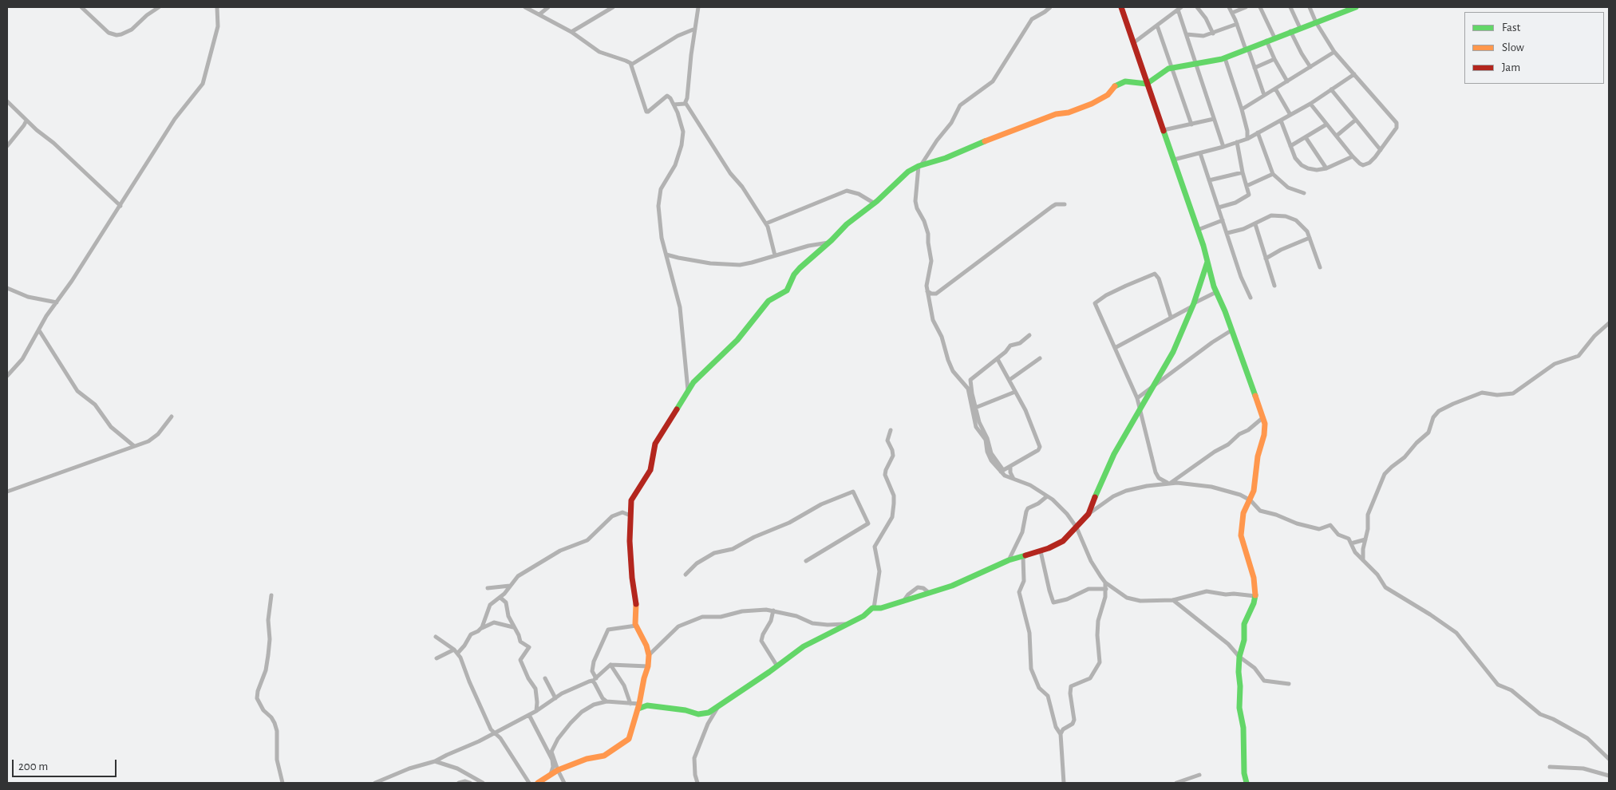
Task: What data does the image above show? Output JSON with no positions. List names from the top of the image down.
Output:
{
  "legend": ["Fast", "Slow", "Jam"],
  "scale_bar": "200 m"
}
